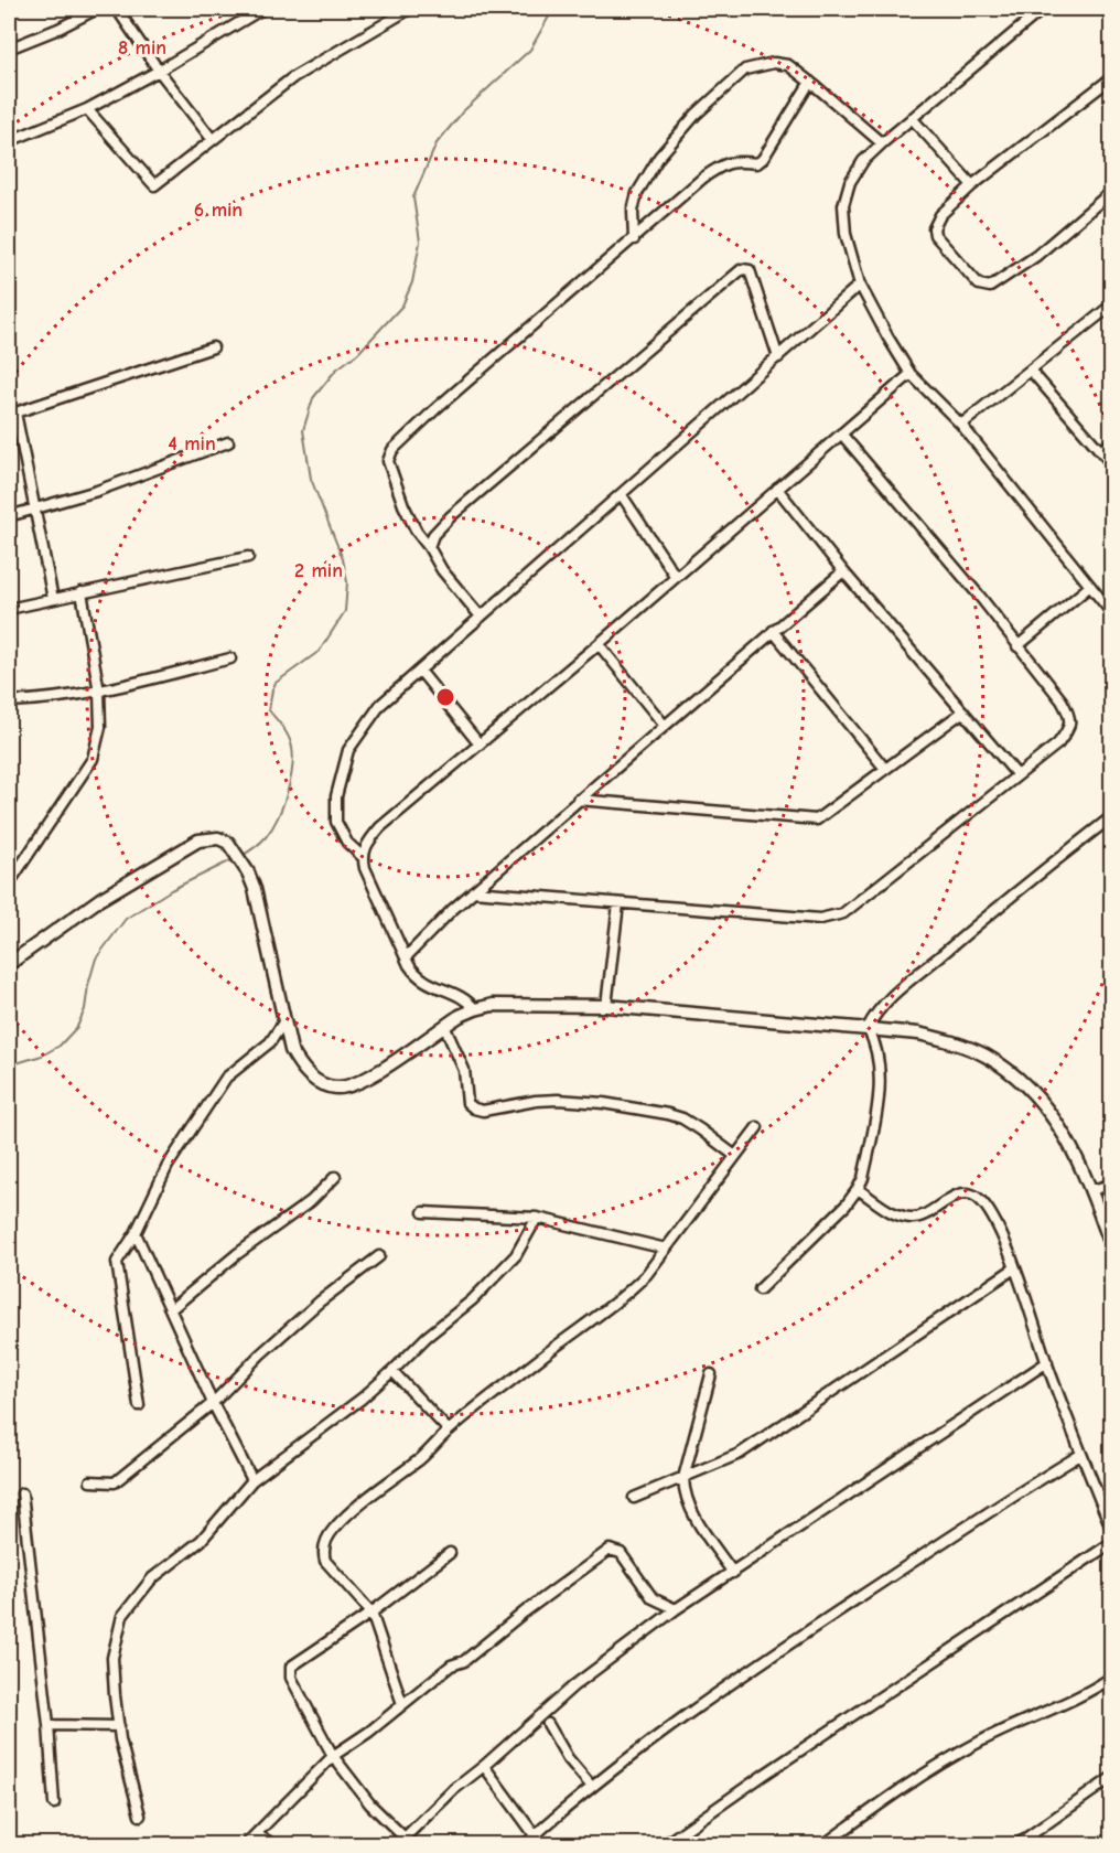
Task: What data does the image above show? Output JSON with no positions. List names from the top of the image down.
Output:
{
  "rings": [
    "8 min",
    "6 min",
    "4 min",
    "2 min"
  ]
}
